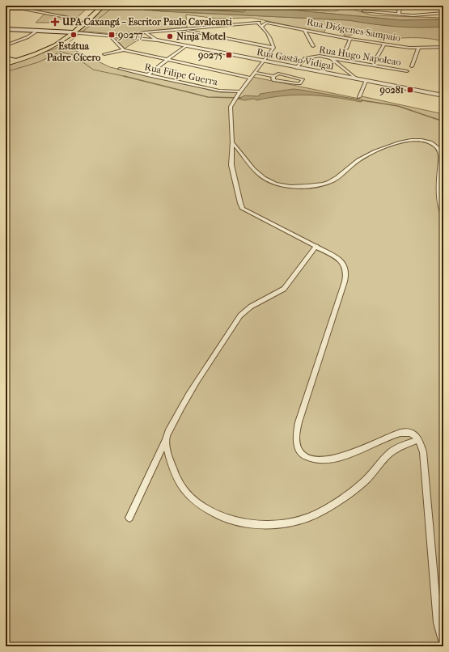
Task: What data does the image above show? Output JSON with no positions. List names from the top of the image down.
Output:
{
  "streets": {
    "main road": ["Rua Gastão Vidigal"],
    "street": ["Rua Diógenes Sampaio", "Rua Hugo Napoleao", "Rua Filipe Guerra"]
  },
  "crossings": [
    ["Rua Hugo Napoleao", "Rua Gastão Vidigal"]
  ],
  "places": {
    "health": ["UPA Caxangá – Escritor Paulo Cavalcanti"],
    "other": ["Estátua Padre Cícero", "Ninja Motel"],
    "transit": ["90277", "90275", "90281"]
  }
}
